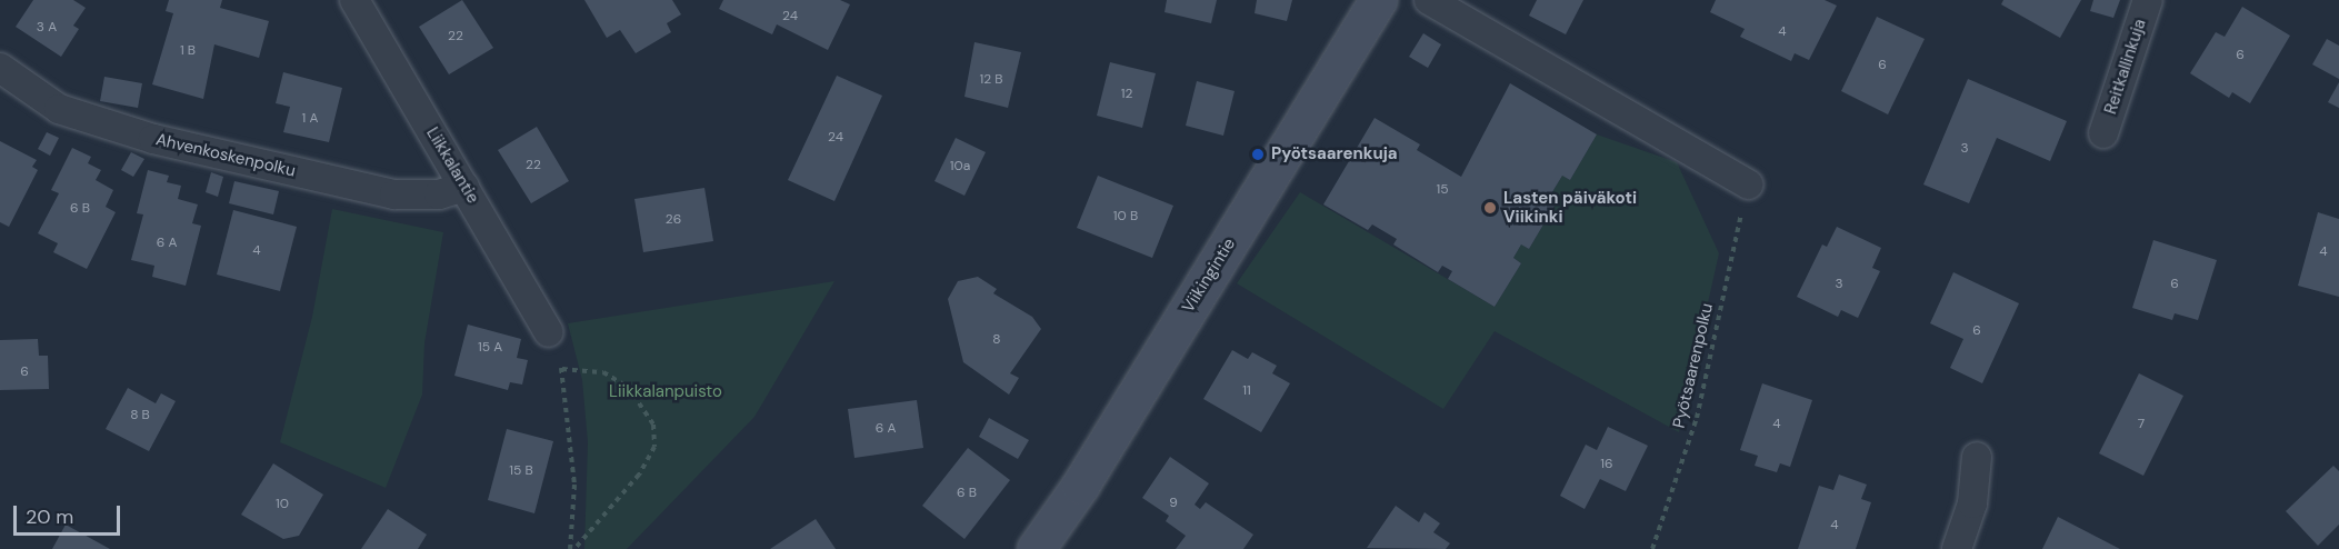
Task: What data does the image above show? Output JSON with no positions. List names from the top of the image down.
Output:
{
  "streets": {
    "street": [
      "Reitkallinkuja",
      "Ahvenkoskenpolku",
      "Liikkalantie",
      "Viikingintie"
    ],
    "path": ["Pyötsaarenpolku"]
  },
  "crossings": [
    ["Ahvenkoskenpolku", "Liikkalantie"]
  ],
  "parks": ["Liikkalanpuisto"],
  "places": ["Pyötsaarenkuja", "Lasten päiväkoti Viikinki"],
  "house_numbers": [
    "24",
    "3 A",
    "4",
    "22",
    "1 B",
    "6",
    "6",
    "12 B",
    "12",
    "1 A",
    "24",
    "3",
    "22",
    "10a",
    "15",
    "6 B",
    "10 B",
    "26",
    "6 A",
    "4",
    "4",
    "3",
    "6",
    "6",
    "8",
    "15 A",
    "6",
    "11",
    "8 B",
    "4",
    "7",
    "6 A",
    "16",
    "15 B",
    "6 B",
    "9",
    "10",
    "4"
  ],
  "scale_bar": "20 m"
}
